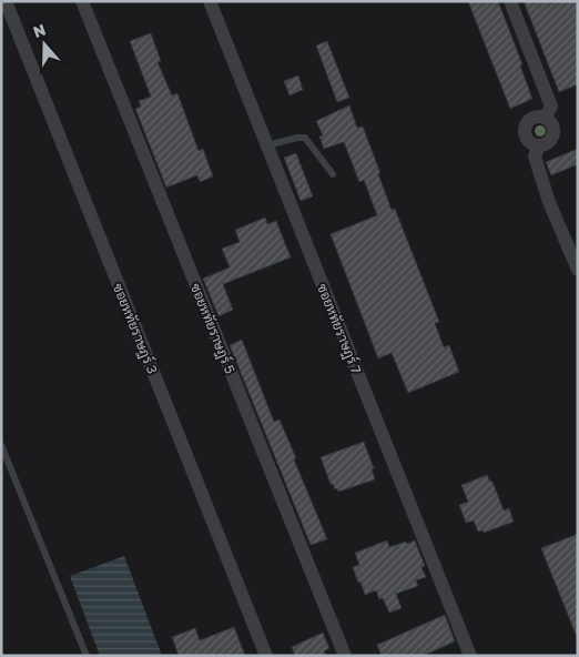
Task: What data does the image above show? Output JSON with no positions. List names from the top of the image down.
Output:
{
  "streets": {
    "street": ["ซอยหทัยราษฎร์ 3", "ซอยหทัยราษฎร์ 5", "ซอยหทัยราษฎร์ 7"]
  },
  "north": "top"
}
